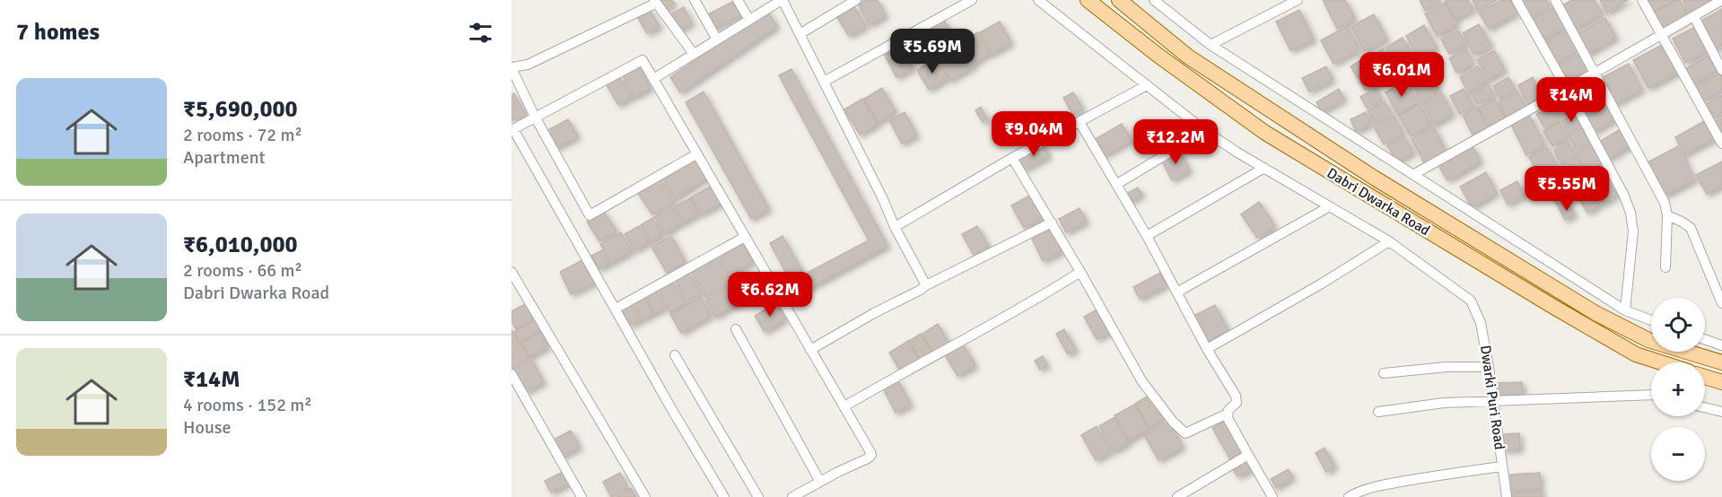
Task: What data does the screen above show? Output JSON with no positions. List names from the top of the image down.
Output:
{
  "streets": {
    "main road": ["Dabri Dwarka Road"],
    "street": ["Dwarki Puri Road"]
  },
  "page": {
    "heading": "7 homes",
    "price": [
      "₹5.69M",
      "₹6.01M",
      "₹14M",
      "₹9.04M",
      "₹12.2M",
      "₹5.55M",
      "₹6.62M"
    ],
    "list": [
      {
        "name": "₹5,690,000",
        "note": "2 rooms · 72 m² · Apartment"
      },
      {
        "name": "₹6,010,000",
        "note": "2 rooms · 66 m² · Dabri Dwarka Road"
      },
      {
        "name": "₹14M",
        "note": "4 rooms · 152 m² · House"
      }
    ],
    "map_buttons": ["+", "−"]
  }
}
